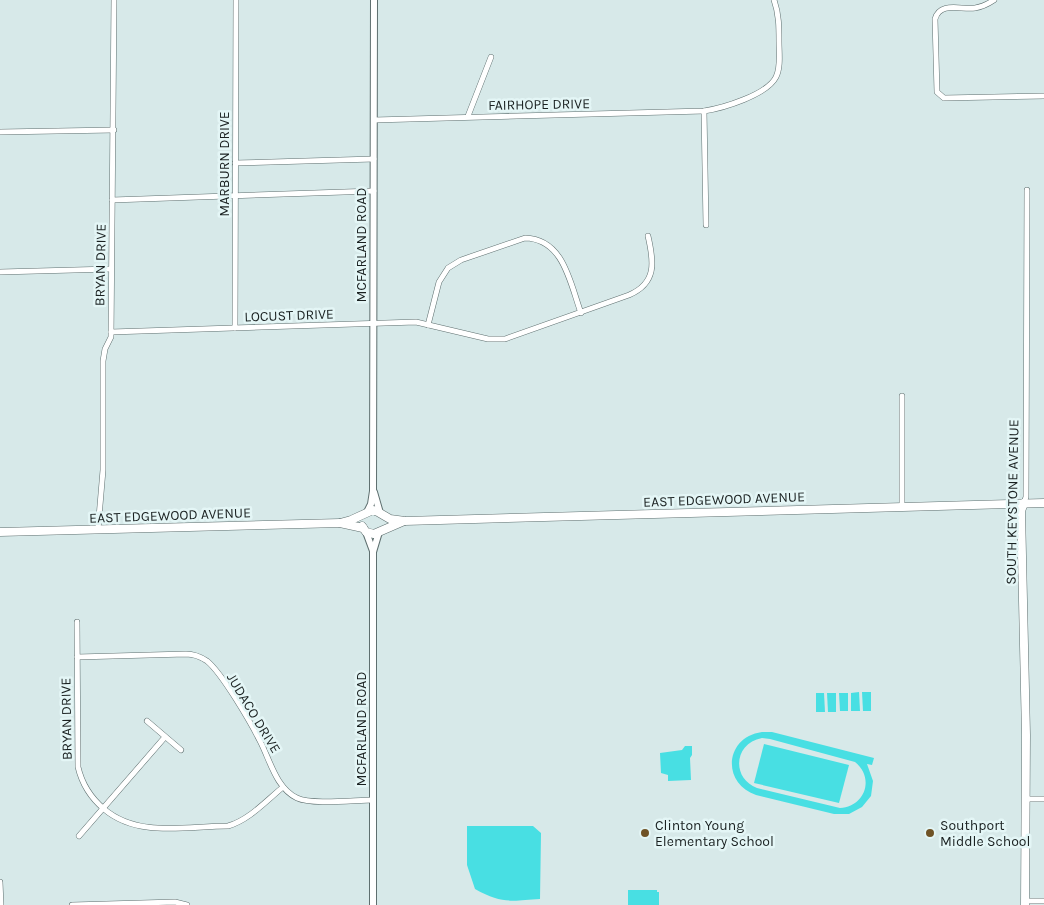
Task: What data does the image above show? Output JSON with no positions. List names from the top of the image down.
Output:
{
  "streets": {
    "main road": ["EAST EDGEWOOD AVENUE", "SOUTH KEYSTONE AVENUE"],
    "street": [
      "FAIRHOPE DRIVE",
      "MARBURN DRIVE",
      "MCFARLAND ROAD",
      "BRYAN DRIVE",
      "LOCUST DRIVE",
      "JUDACO DRIVE"
    ]
  },
  "crossings": [
    ["FAIRHOPE DRIVE", "MCFARLAND ROAD"],
    ["MARBURN DRIVE", "LOCUST DRIVE"],
    ["MCFARLAND ROAD", "LOCUST DRIVE"],
    ["MCFARLAND ROAD", "EAST EDGEWOOD AVENUE"],
    ["BRYAN DRIVE", "LOCUST DRIVE"],
    ["BRYAN DRIVE", "EAST EDGEWOOD AVENUE"],
    ["BRYAN DRIVE", "JUDACO DRIVE"],
    ["EAST EDGEWOOD AVENUE", "SOUTH KEYSTONE AVENUE"]
  ],
  "places": ["Clinton Young Elementary School", "Southport Middle School"]
}
